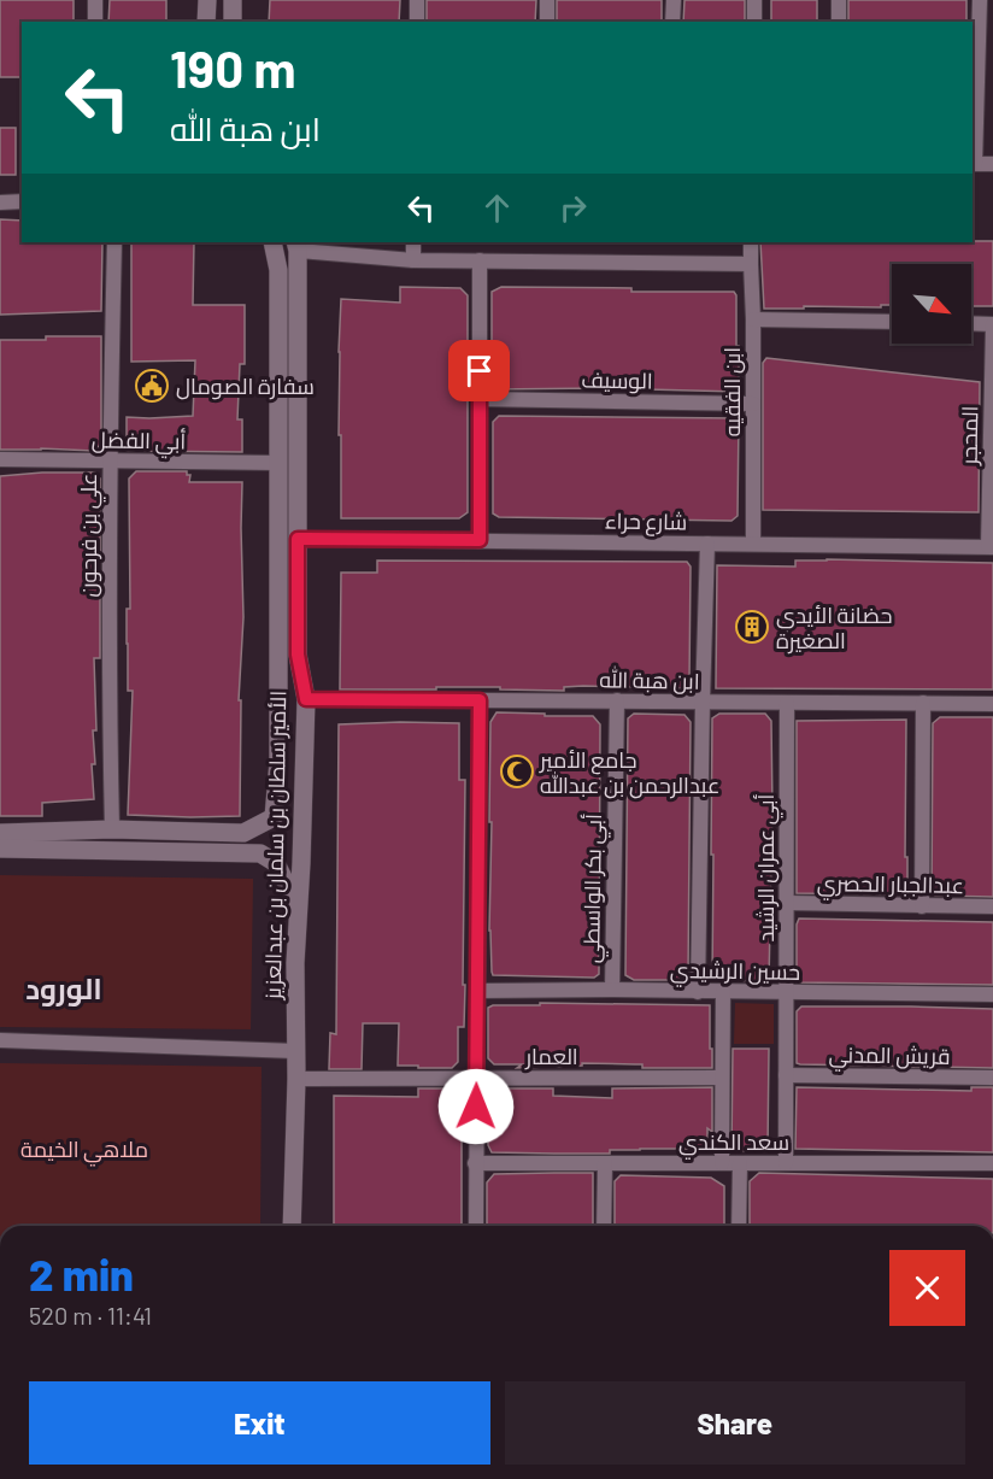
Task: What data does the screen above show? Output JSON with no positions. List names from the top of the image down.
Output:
{
  "streets": {
    "street": [
      "الوسيف",
      "ابن الفقيه",
      "المحجر",
      "أبي الفضل",
      "شارع حراء",
      "علي بن فرحون",
      "ابن هبة الله",
      "الأمير سلطان بن سلمان بن عبدالعزيز",
      "أبي عمران الرشيد",
      "عبدالجبار الحصري",
      "أبي بكر الواسطي",
      "حسين الرشيدي",
      "قريش المدني",
      "العمار",
      "سعد الكندي"
    ]
  },
  "crossings": [
    ["الوسيف", "ابن الفقيه"],
    ["ابن الفقيه", "شارع حراء"],
    ["المحجر", "شارع حراء"],
    ["أبي الفضل", "علي بن فرحون"],
    ["أبي الفضل", "الأمير سلطان بن سلمان بن عبدالعزيز"],
    ["شارع حراء", "الأمير سلطان بن سلمان بن عبدالعزيز"],
    ["علي بن فرحون", "الأمير سلطان بن سلمان بن عبدالعزيز"],
    ["ابن هبة الله", "الأمير سلطان بن سلمان بن عبدالعزيز"],
    ["ابن هبة الله", "أبي عمران الرشيد"],
    ["ابن هبة الله", "أبي بكر الواسطي"],
    ["الأمير سلطان بن سلمان بن عبدالعزيز", "العمار"],
    ["أبي عمران الرشيد", "عبدالجبار الحصري"],
    ["أبي عمران الرشيد", "حسين الرشيدي"],
    ["أبي عمران الرشيد", "قريش المدني"],
    ["أبي عمران الرشيد", "سعد الكندي"],
    ["أبي بكر الواسطي", "حسين الرشيدي"]
  ],
  "districts": ["الورود"],
  "parks": ["ملاهي الخيمة"],
  "places": {
    "public building": ["سفارة الصومال"],
    "building": ["حضانة الأيدي الصغيرة"],
    "mosque": ["جامع الأمير عبدالرحمن بن عبدالله"]
  },
  "north": "bottom right",
  "page": {
    "turn": ["190 m", "ابن هبة الله"],
    "heading": ["2 min", "520 m · 11:41"],
    "buttons": ["Exit", "Share"]
  }
}
